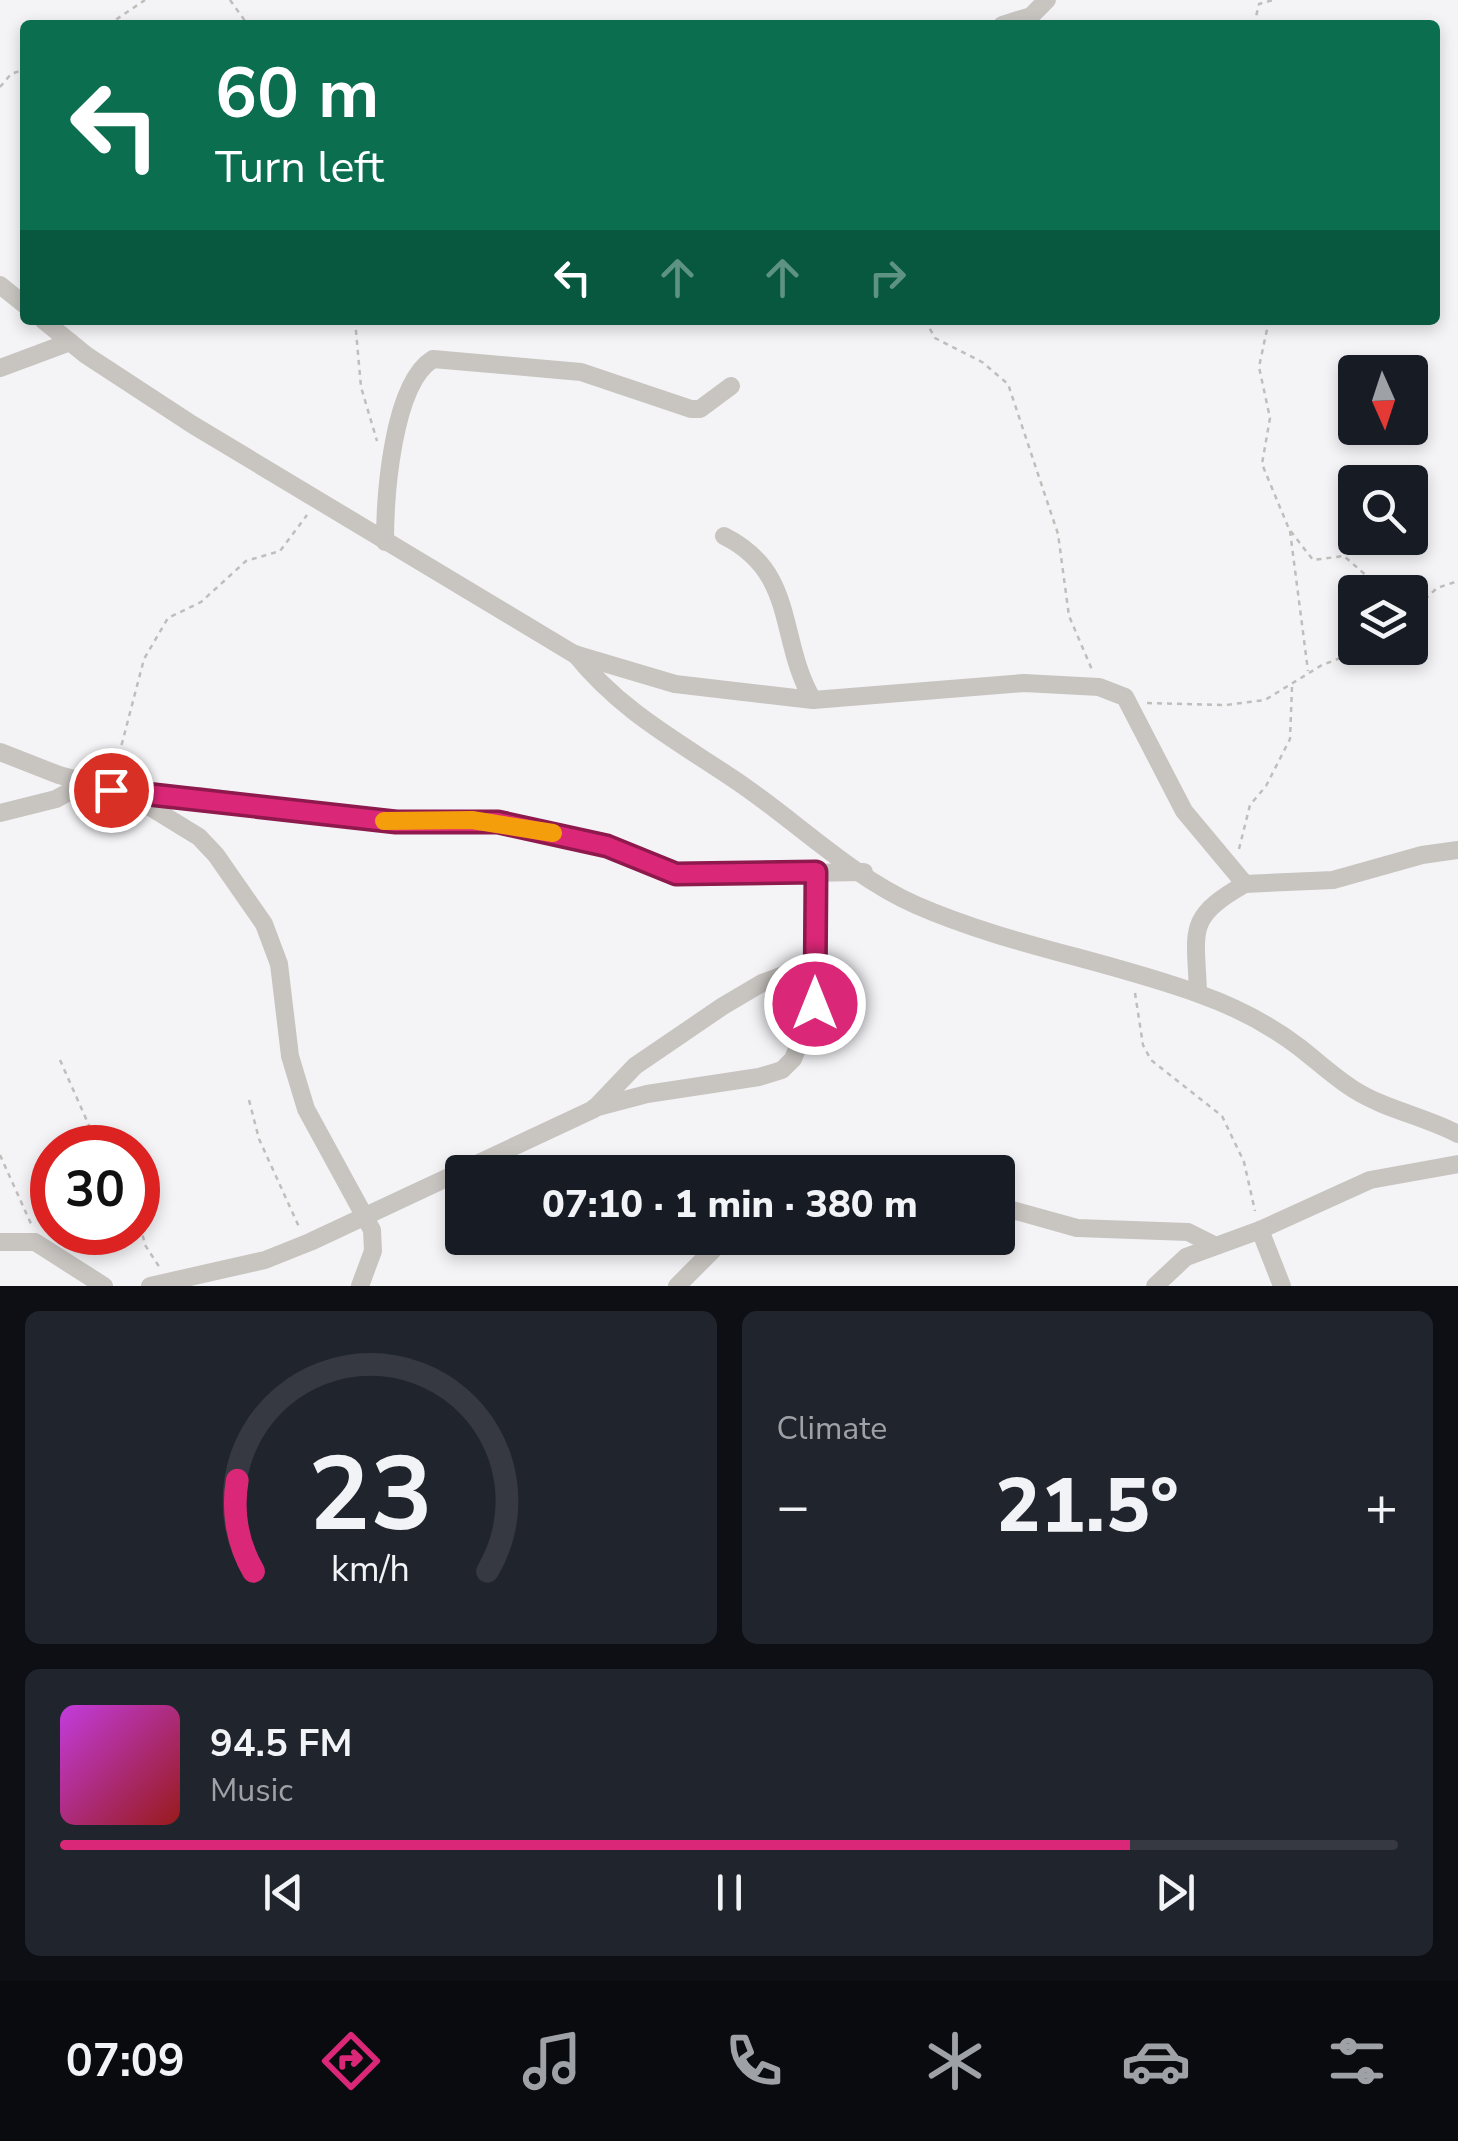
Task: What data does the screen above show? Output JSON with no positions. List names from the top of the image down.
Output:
{
  "north": "bottom",
  "page": {
    "turn": ["60 m", "Turn left"],
    "limit": "30",
    "trip": "07:10 · 1 min · 380 m",
    "tile": "Climate",
    "heat": ["−", "21.5°", "+"],
    "song": ["94.5 FM", "Music"],
    "tabs": "07:09",
    "gauge": ["23", "km/h"]
  }
}
